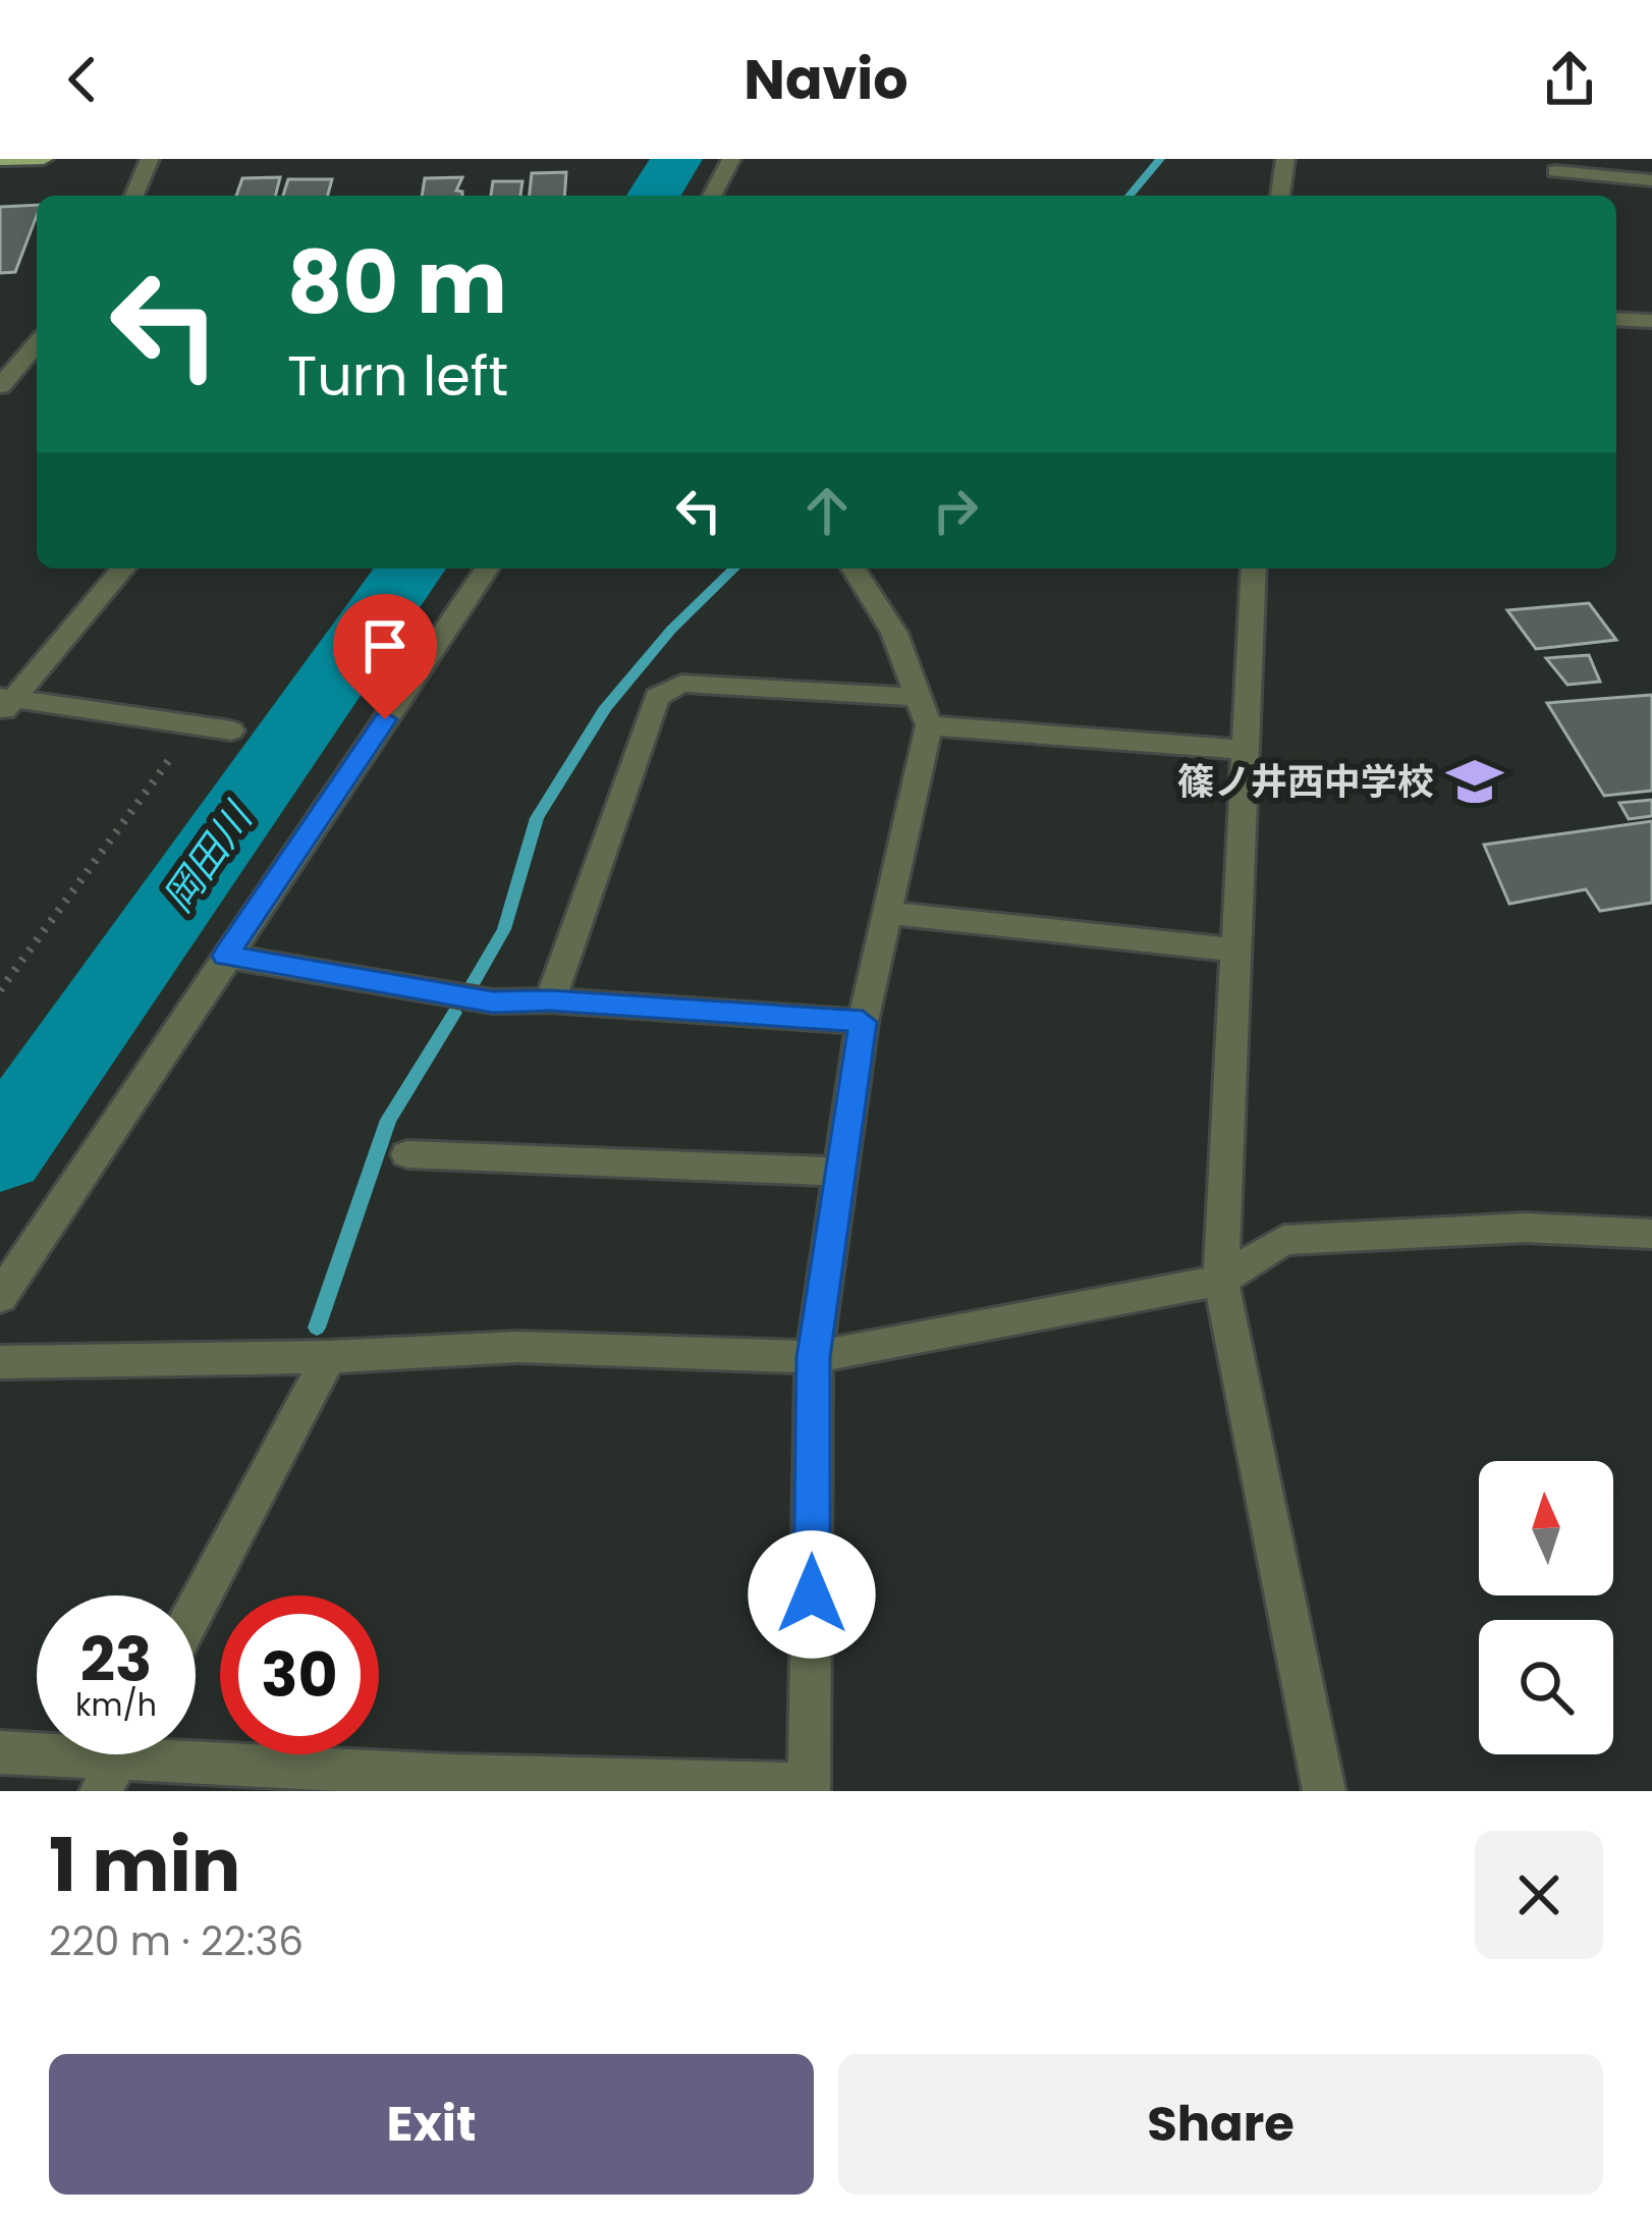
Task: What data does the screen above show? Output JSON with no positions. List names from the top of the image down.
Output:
{
  "water": ["岡田川"],
  "places": {
    "school or university": ["篠ノ井西中学校"]
  },
  "north": "top",
  "page": {
    "header": "Navio",
    "turn": ["80 m", "Turn left"],
    "speed": "23 km/h",
    "limit": "30",
    "heading": ["1 min", "220 m · 22:36"],
    "buttons": ["Exit", "Share"]
  }
}
